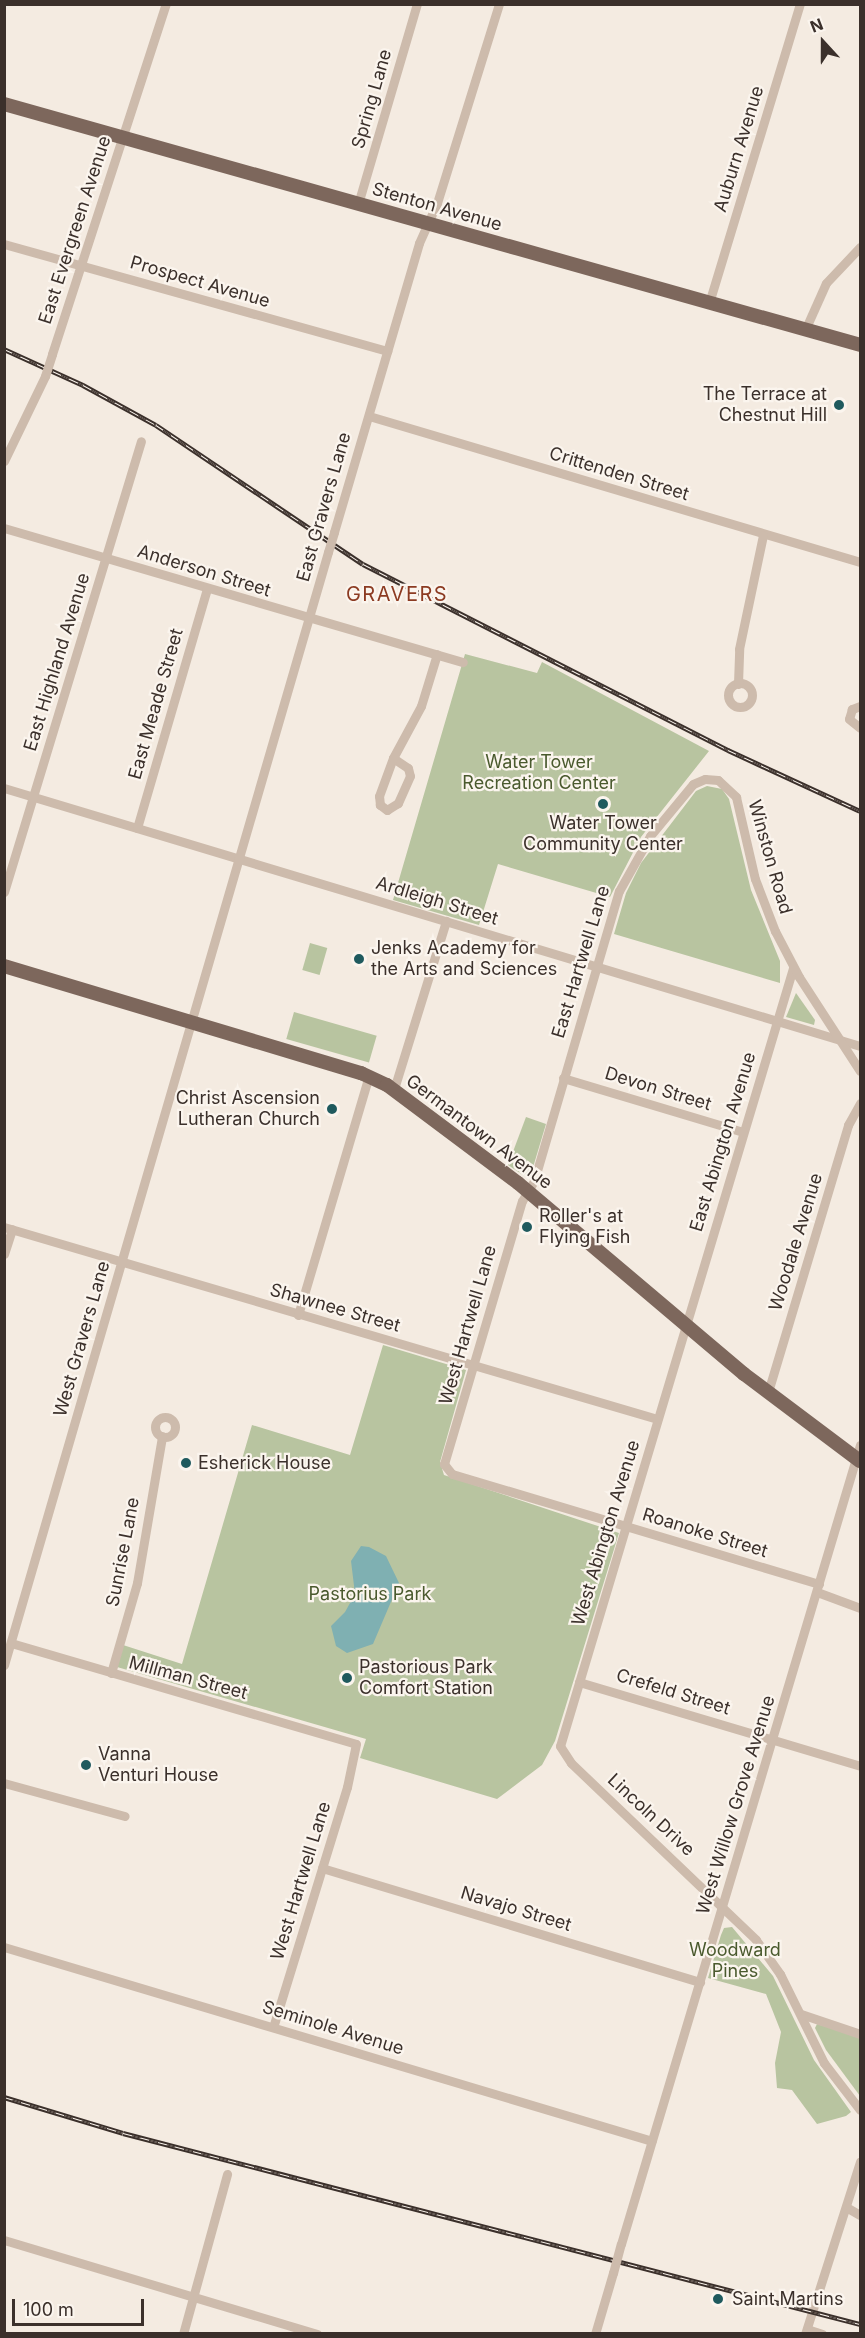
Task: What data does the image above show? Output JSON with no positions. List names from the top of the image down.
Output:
{
  "streets": {
    "main road": ["Stenton Avenue", "Germantown Avenue"],
    "street": [
      "Spring Lane",
      "Auburn Avenue",
      "East Evergreen Avenue",
      "Prospect Avenue",
      "Crittenden Street",
      "East Gravers Lane",
      "Anderson Street",
      "East Highland Avenue",
      "East Meade Street",
      "Winston Road",
      "Ardleigh Street",
      "East Hartwell Lane",
      "Devon Street",
      "East Abington Avenue",
      "Woodale Avenue",
      "Shawnee Street",
      "West Hartwell Lane",
      "West Gravers Lane",
      "West Abington Avenue",
      "Roanoke Street",
      "Sunrise Lane",
      "Millman Street",
      "Crefeld Street",
      "West Willow Grove Avenue",
      "Lincoln Drive",
      "Navajo Street",
      "Seminole Avenue"
    ]
  },
  "crossings": [
    ["Spring Lane", "Stenton Avenue"],
    ["Auburn Avenue", "Stenton Avenue"],
    ["Stenton Avenue", "East Evergreen Avenue"],
    ["Stenton Avenue", "East Gravers Lane"],
    ["East Evergreen Avenue", "Prospect Avenue"],
    ["Prospect Avenue", "East Gravers Lane"],
    ["Crittenden Street", "East Gravers Lane"],
    ["East Gravers Lane", "Anderson Street"],
    ["East Gravers Lane", "Ardleigh Street"],
    ["East Gravers Lane", "Germantown Avenue"],
    ["East Gravers Lane", "West Gravers Lane"],
    ["Anderson Street", "East Highland Avenue"],
    ["Anderson Street", "East Meade Street"],
    ["East Highland Avenue", "Ardleigh Street"],
    ["East Meade Street", "Ardleigh Street"],
    ["Winston Road", "Ardleigh Street"],
    ["Winston Road", "East Hartwell Lane"],
    ["Winston Road", "East Abington Avenue"],
    ["Ardleigh Street", "East Hartwell Lane"],
    ["Ardleigh Street", "East Abington Avenue"],
    ["East Hartwell Lane", "Devon Street"],
    ["East Hartwell Lane", "Germantown Avenue"],
    ["East Hartwell Lane", "West Hartwell Lane"],
    ["Devon Street", "East Abington Avenue"],
    ["Germantown Avenue", "East Abington Avenue"],
    ["Germantown Avenue", "Woodale Avenue"],
    ["Germantown Avenue", "West Hartwell Lane"],
    ["Germantown Avenue", "West Gravers Lane"],
    ["Germantown Avenue", "West Abington Avenue"],
    ["Germantown Avenue", "West Willow Grove Avenue"],
    ["East Abington Avenue", "West Abington Avenue"],
    ["Shawnee Street", "West Hartwell Lane"],
    ["Shawnee Street", "West Gravers Lane"],
    ["Shawnee Street", "West Abington Avenue"],
    ["West Hartwell Lane", "Roanoke Street"],
    ["West Hartwell Lane", "Millman Street"],
    ["West Hartwell Lane", "Navajo Street"],
    ["West Hartwell Lane", "Seminole Avenue"],
    ["West Gravers Lane", "Millman Street"],
    ["West Abington Avenue", "Roanoke Street"],
    ["West Abington Avenue", "Crefeld Street"],
    ["West Abington Avenue", "Lincoln Drive"],
    ["Roanoke Street", "West Willow Grove Avenue"],
    ["Sunrise Lane", "Millman Street"],
    ["Crefeld Street", "West Willow Grove Avenue"],
    ["West Willow Grove Avenue", "Lincoln Drive"],
    ["West Willow Grove Avenue", "Navajo Street"],
    ["West Willow Grove Avenue", "Seminole Avenue"]
  ],
  "districts": ["GRAVERS"],
  "parks": ["Water Tower Recreation Center", "Pastorius Park", "Woodward Pines"],
  "places": [
    "The Terrace at Chestnut Hill",
    "Water Tower Community Center",
    "Jenks Academy for the Arts and Sciences",
    "Christ Ascension Lutheran Church",
    "Roller's at Flying Fish",
    "Esherick House",
    "Pastorious Park Comfort Station",
    "Vanna Venturi House",
    "Saint Martins"
  ],
  "scale_bar": "100 m",
  "north": "top"
}
